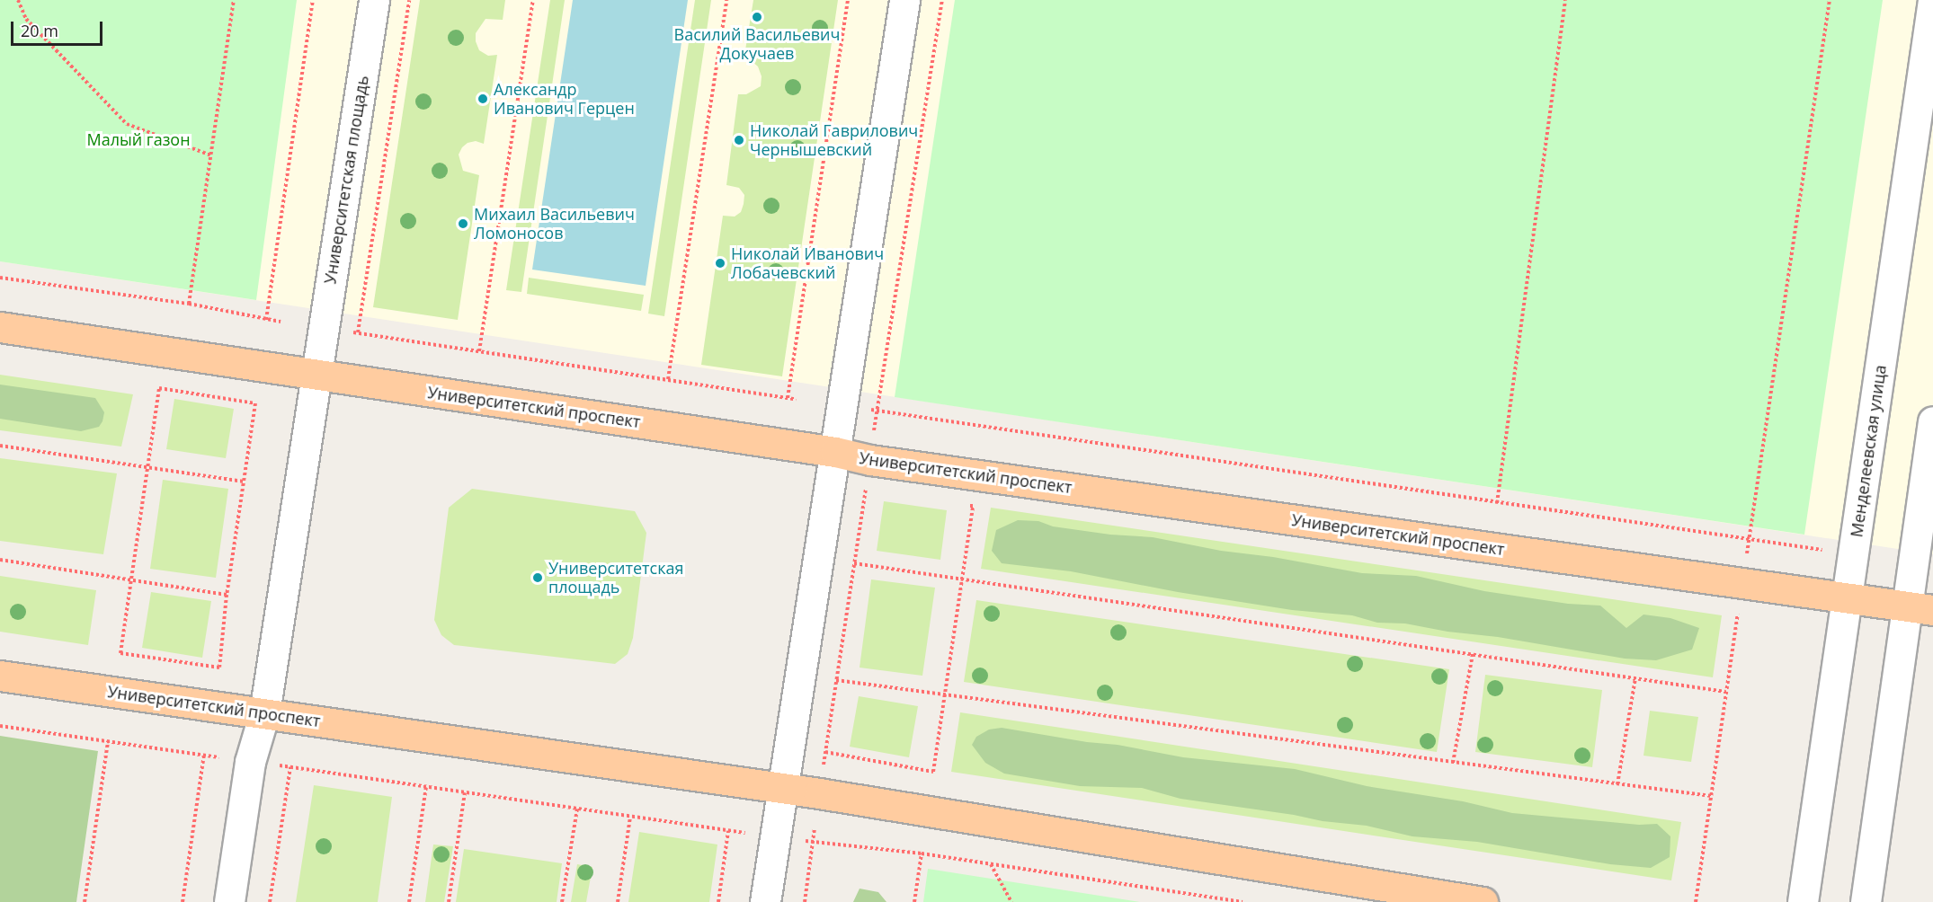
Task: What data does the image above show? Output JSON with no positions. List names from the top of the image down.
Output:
{
  "streets": {
    "main road": ["Университетский проспект"],
    "street": ["Университетская площадь", "Менделеевская улица"]
  },
  "crossings": [
    ["Университетская площадь", "Университетский проспект"],
    ["Университетский проспект", "Менделеевская улица"]
  ],
  "parks": ["Малый газон"],
  "places": [
    "Василий Васильевич Докучаев",
    "Александр Иванович Герцен",
    "Николай Гаврилович Чернышевский",
    "Михаил Васильевич Ломоносов",
    "Николай Иванович Лобачевский",
    "Университетская площадь"
  ],
  "scale_bar": "20 m"
}
